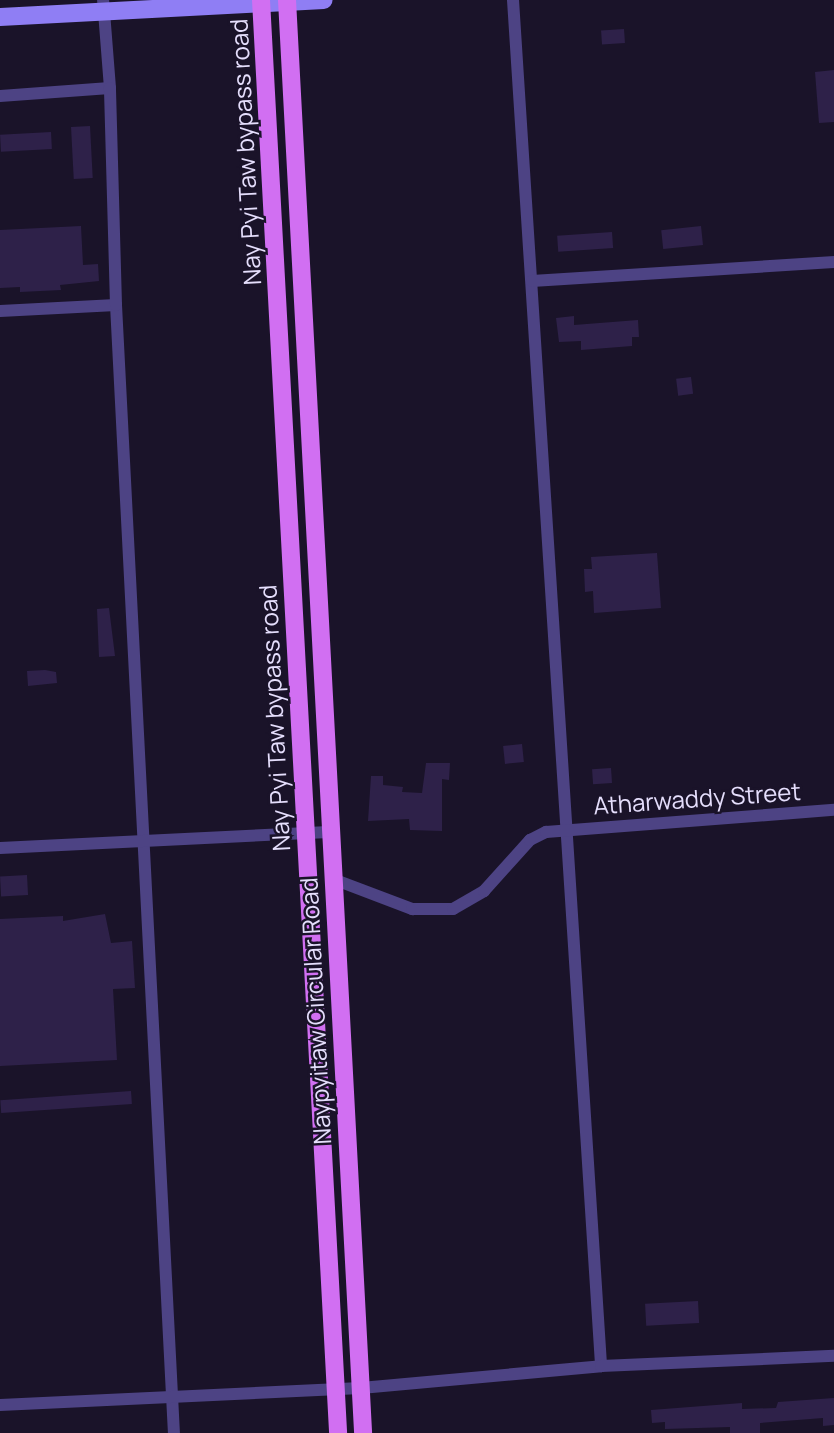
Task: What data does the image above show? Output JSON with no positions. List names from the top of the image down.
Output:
{
  "streets": {
    "main road": ["Nay Pyi Taw bypass road", "Naypyitaw Circular Road"],
    "street": ["Atharwaddy Street"]
  },
  "crossings": [
    ["Atharwaddy Street", "Naypyitaw Circular Road"]
  ]
}
